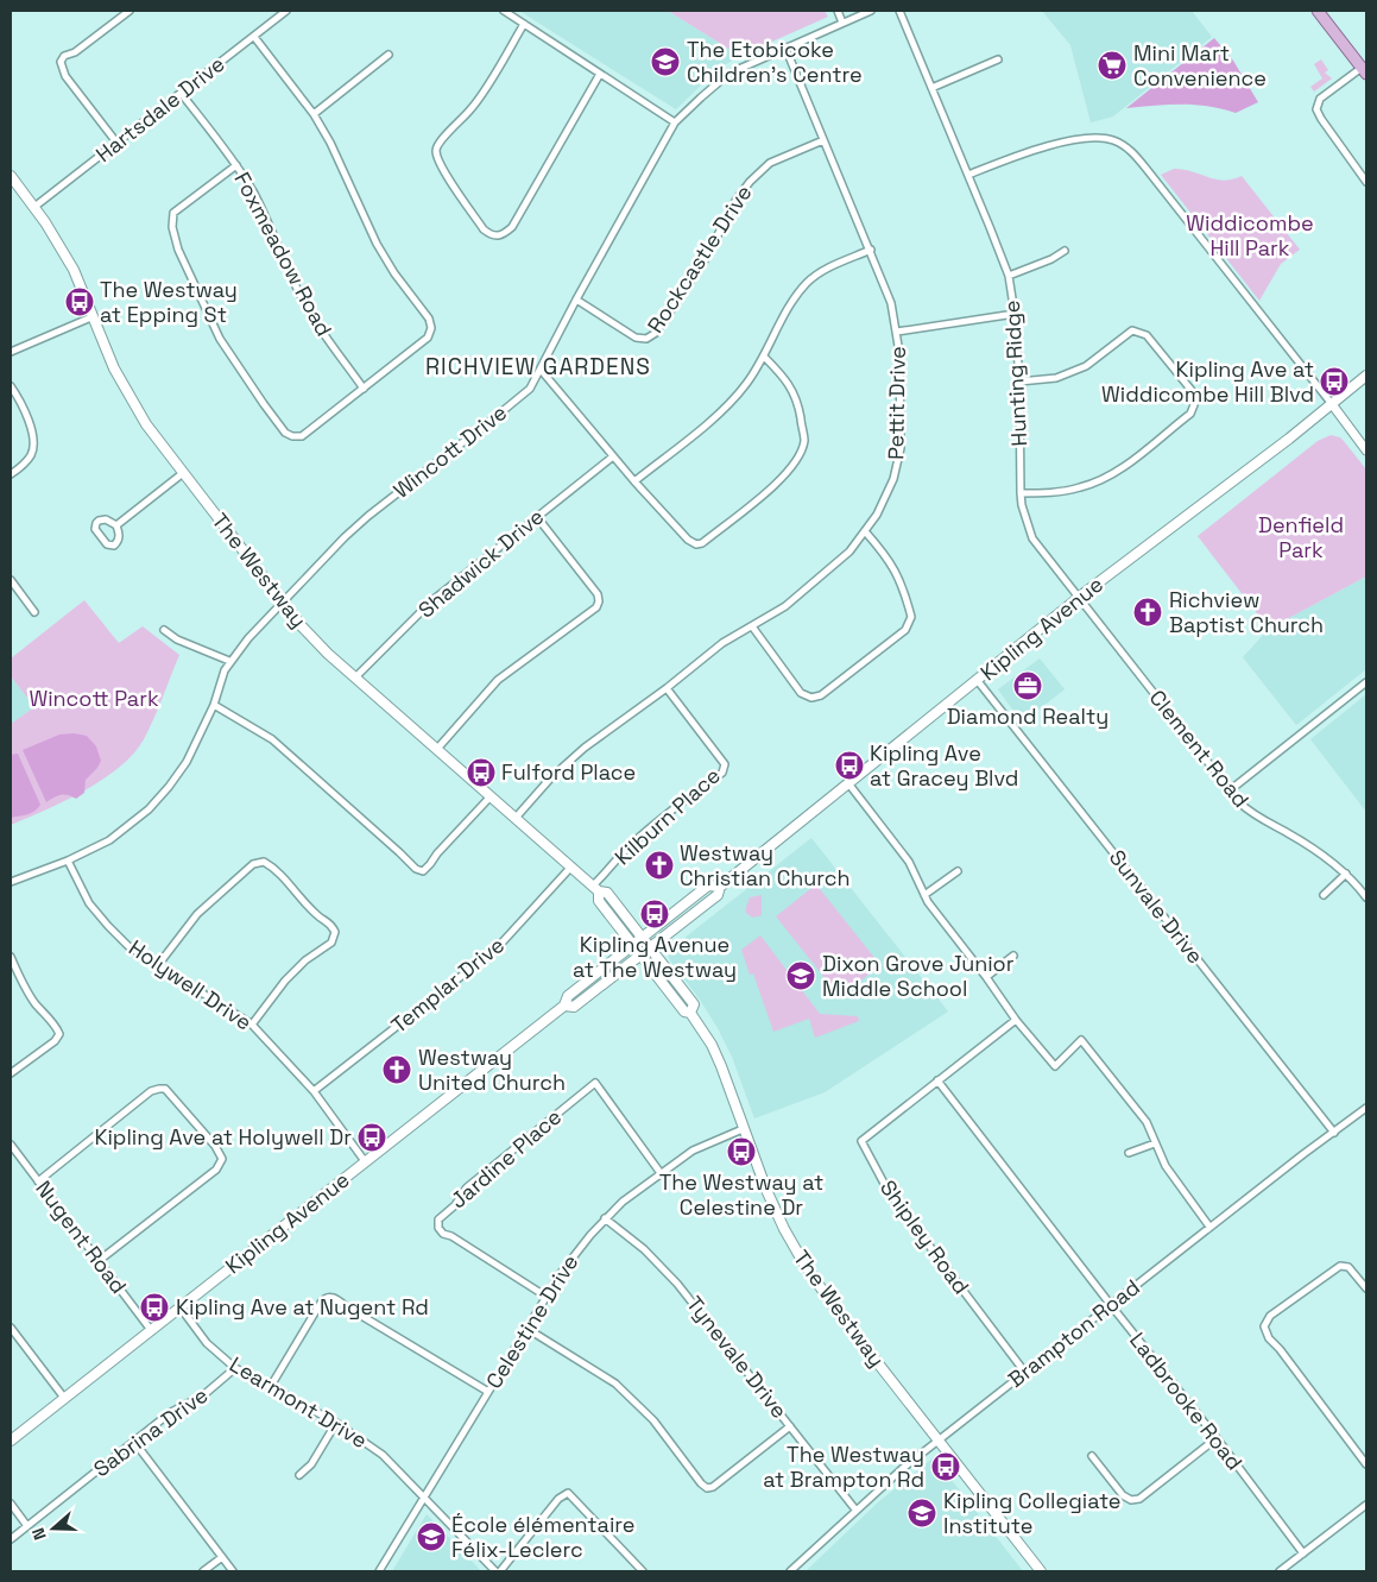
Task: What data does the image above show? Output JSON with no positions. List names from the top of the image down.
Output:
{
  "streets": {
    "main road": ["The Westway", "Kipling Avenue"],
    "street": [
      "Hartsdale Drive",
      "Foxmeadow Road",
      "Rockcastle Drive",
      "Hunting Ridge",
      "Pettit Drive",
      "Wincott Drive",
      "Shadwick Drive",
      "Clement Road",
      "Kilburn Place",
      "Sunvale Drive",
      "Holywell Drive",
      "Templar Drive",
      "Jardine Place",
      "Nugent Road",
      "Shipley Road",
      "Celestine Drive",
      "Brampton Road",
      "Tynevale Drive",
      "Ladbrooke Road",
      "Learmont Drive",
      "Sabrina Drive"
    ]
  },
  "crossings": [
    ["Hartsdale Drive", "Foxmeadow Road"],
    ["Hartsdale Drive", "The Westway"],
    ["Rockcastle Drive", "Pettit Drive"],
    ["Rockcastle Drive", "Wincott Drive"],
    ["Hunting Ridge", "Kipling Avenue"],
    ["Hunting Ridge", "Clement Road"],
    ["Pettit Drive", "Wincott Drive"],
    ["Pettit Drive", "The Westway"],
    ["Pettit Drive", "Kilburn Place"],
    ["Wincott Drive", "The Westway"],
    ["Wincott Drive", "Holywell Drive"],
    ["Shadwick Drive", "The Westway"],
    ["The Westway", "Kipling Avenue"],
    ["The Westway", "Kilburn Place"],
    ["The Westway", "Templar Drive"],
    ["The Westway", "Celestine Drive"],
    ["The Westway", "Brampton Road"],
    ["Kipling Avenue", "Clement Road"],
    ["Kipling Avenue", "Sunvale Drive"],
    ["Kipling Avenue", "Holywell Drive"],
    ["Kipling Avenue", "Nugent Road"],
    ["Kipling Avenue", "Learmont Drive"],
    ["Sunvale Drive", "Brampton Road"],
    ["Holywell Drive", "Templar Drive"],
    ["Jardine Place", "Celestine Drive"],
    ["Shipley Road", "Brampton Road"],
    ["Shipley Road", "Ladbrooke Road"],
    ["Celestine Drive", "Tynevale Drive"],
    ["Celestine Drive", "Learmont Drive"],
    ["Brampton Road", "Tynevale Drive"],
    ["Brampton Road", "Ladbrooke Road"],
    ["Learmont Drive", "Sabrina Drive"]
  ],
  "districts": ["RICHVIEW GARDENS"],
  "parks": ["Widdicombe Hill Park", "Denfield Park", "Wincott Park"],
  "places": {
    "school or university": [
      "The Etobicoke Children's Centre",
      "Dixon Grove Junior Middle School",
      "Kipling Collegiate Institute",
      "École élémentaire Félix-Leclerc"
    ],
    "supermarket": ["Mini Mart Convenience"],
    "bus stop": [
      "The Westway at Epping St",
      "Kipling Ave at Widdicombe Hill Blvd",
      "Kipling Ave at Gracey Blvd",
      "Fulford Place",
      "Kipling Avenue at The Westway",
      "Kipling Ave at Holywell Dr",
      "The Westway at Celestine Dr",
      "Kipling Ave at Nugent Rd",
      "The Westway at Brampton Rd"
    ],
    "church": ["Richview Baptist Church", "Westway Christian Church", "Westway United Church"],
    "office": ["Diamond Realty"]
  },
  "north": "left"
}
